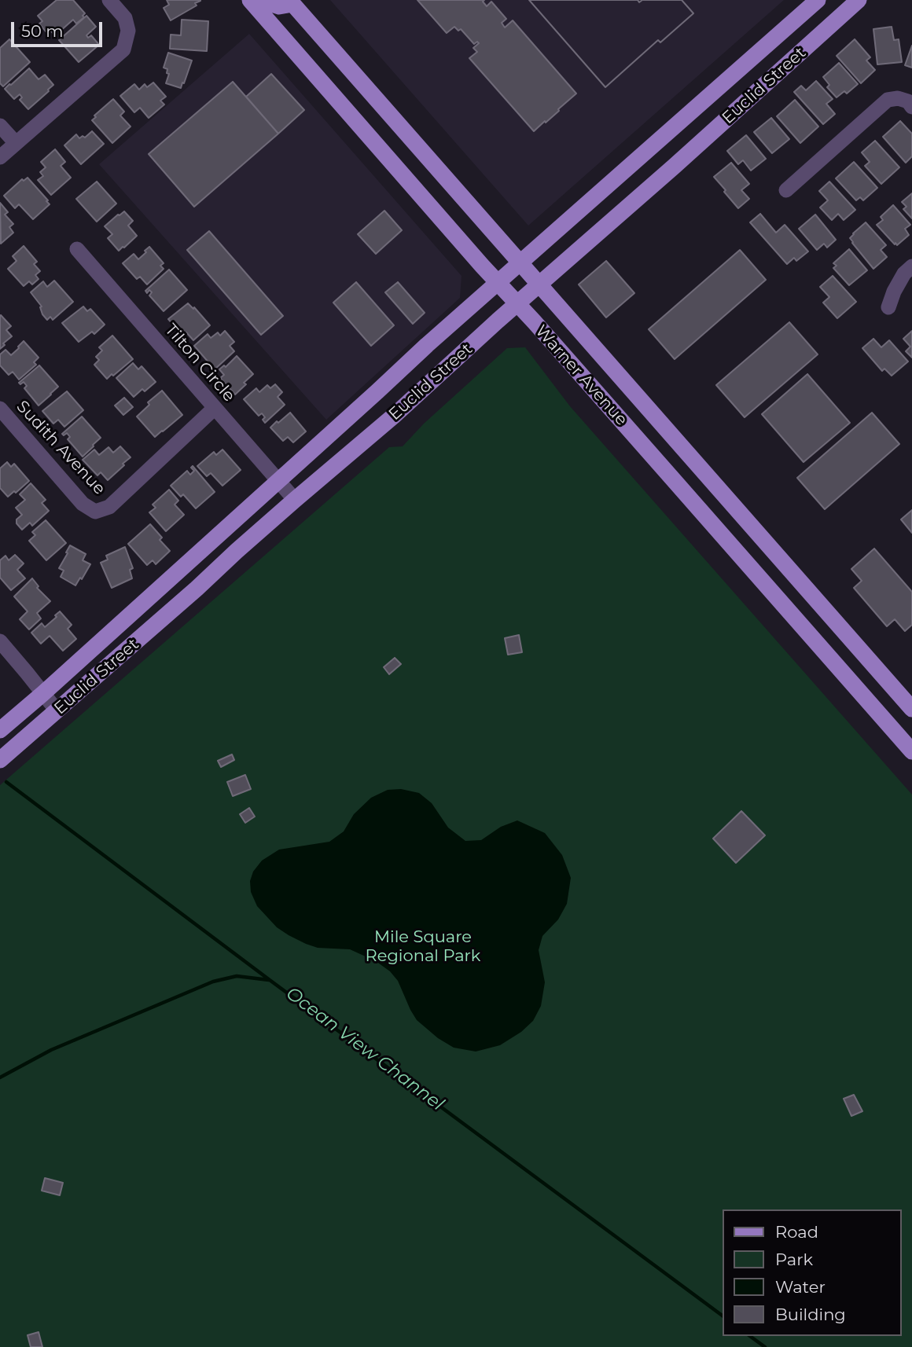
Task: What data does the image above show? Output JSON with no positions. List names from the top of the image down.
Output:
{
  "streets": {
    "main road": ["Euclid Street", "Warner Avenue"],
    "street": ["Tilton Circle", "Sudith Avenue"]
  },
  "crossings": [
    ["Euclid Street", "Tilton Circle"],
    ["Euclid Street", "Warner Avenue"],
    ["Tilton Circle", "Sudith Avenue"]
  ],
  "water": ["Ocean View Channel"],
  "parks": ["Mile Square Regional Park"],
  "legend": [
    "Road",
    "Park",
    "Water",
    "Building"
  ],
  "scale_bar": "50 m"
}
